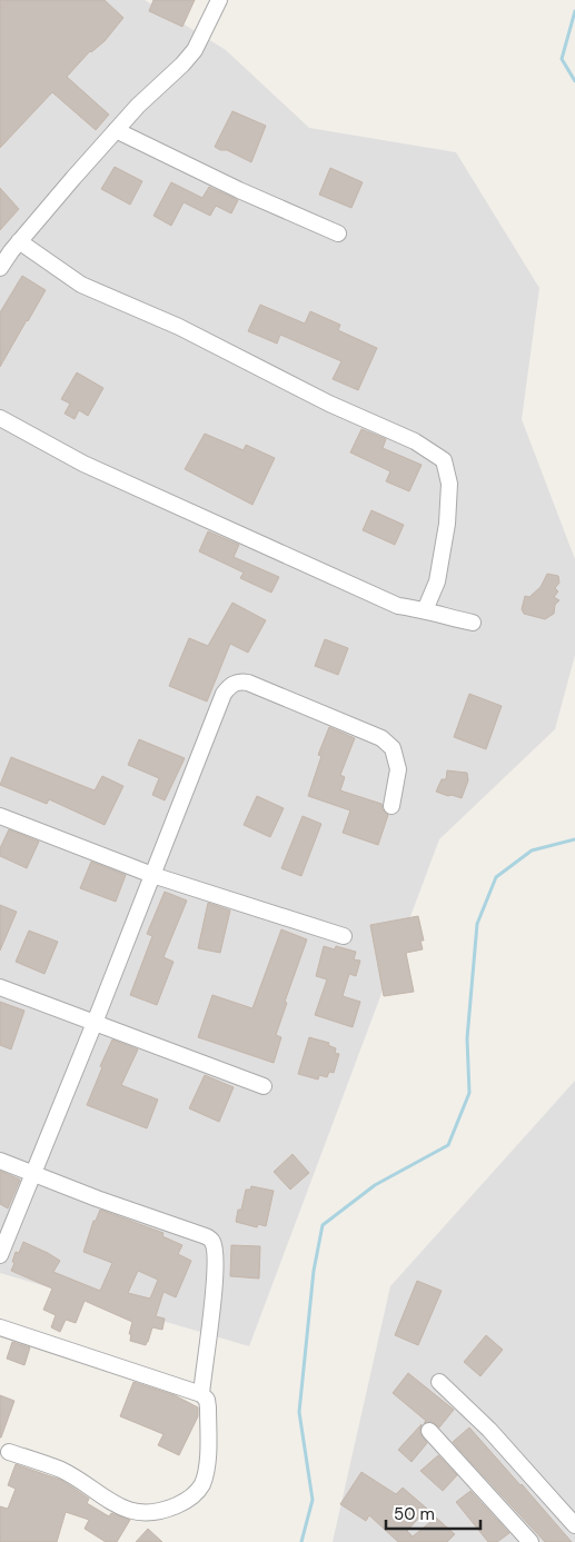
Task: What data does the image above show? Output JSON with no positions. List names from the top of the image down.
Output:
{
  "scale_bar": "50 m"
}
